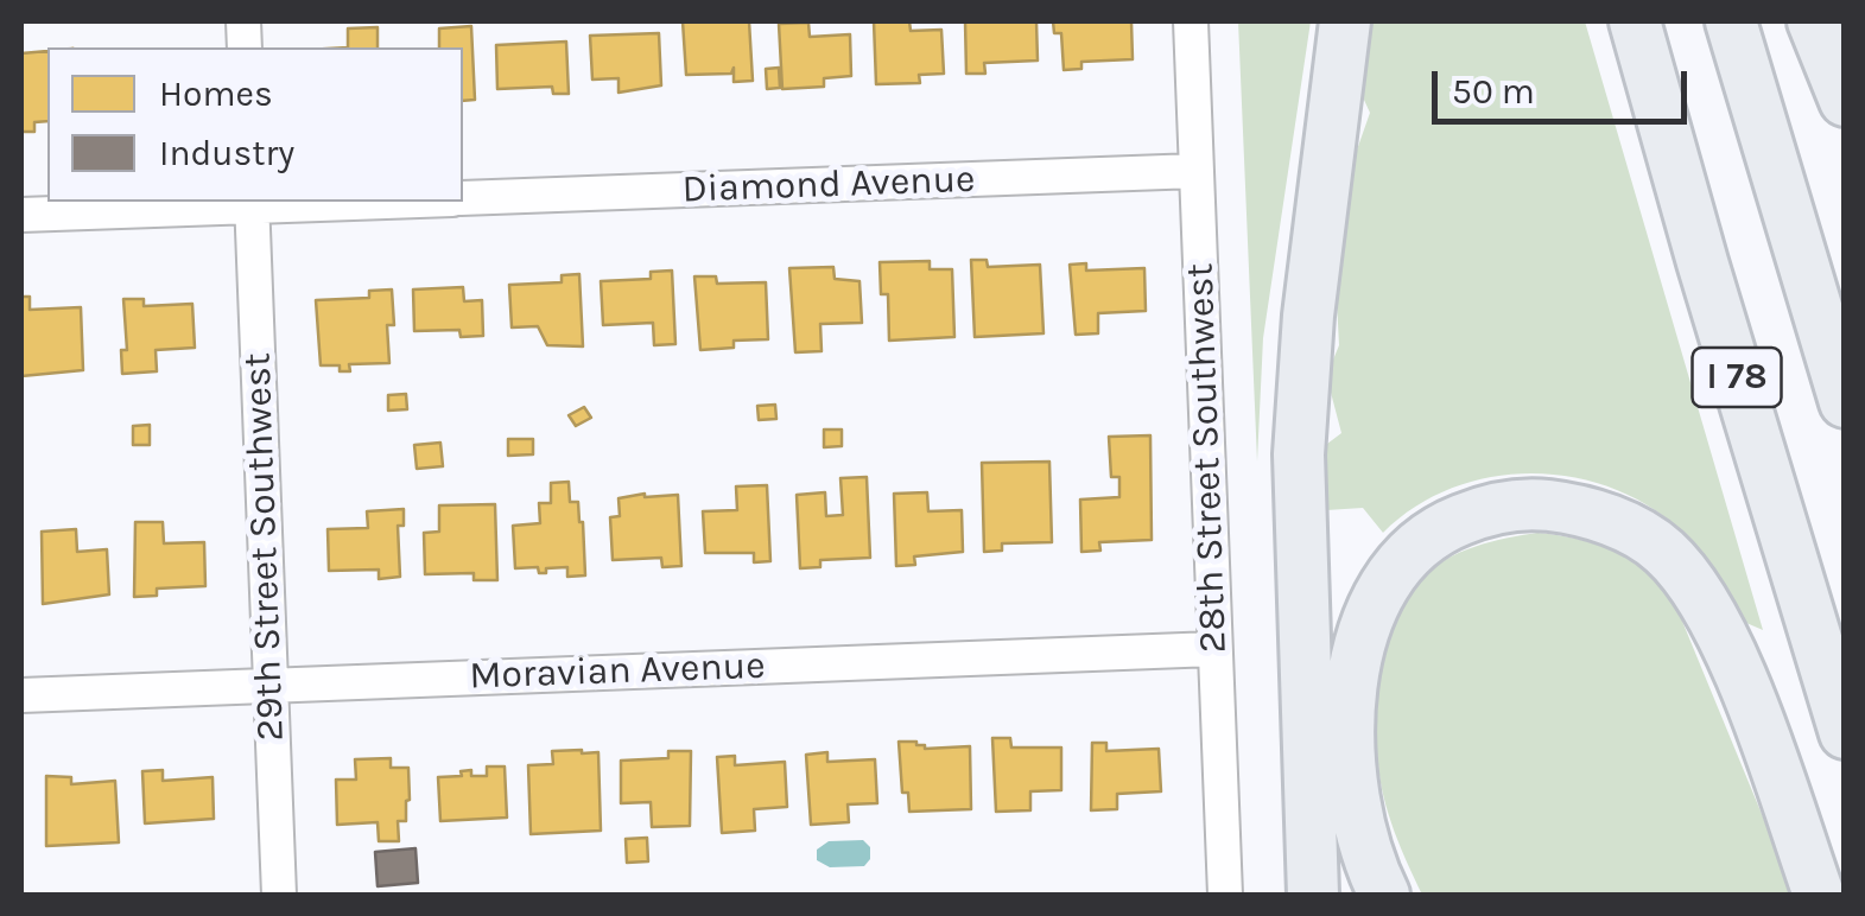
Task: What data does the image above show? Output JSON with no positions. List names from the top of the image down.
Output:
{
  "streets": {
    "highway": ["I 78"],
    "street": [
      "Diamond Avenue",
      "28th Street Southwest",
      "29th Street Southwest",
      "Moravian Avenue"
    ]
  },
  "crossings": [
    ["Diamond Avenue", "28th Street Southwest"],
    ["Diamond Avenue", "29th Street Southwest"],
    ["28th Street Southwest", "Moravian Avenue"],
    ["29th Street Southwest", "Moravian Avenue"]
  ],
  "legend": ["Homes", "Industry"],
  "scale_bar": "50 m"
}
